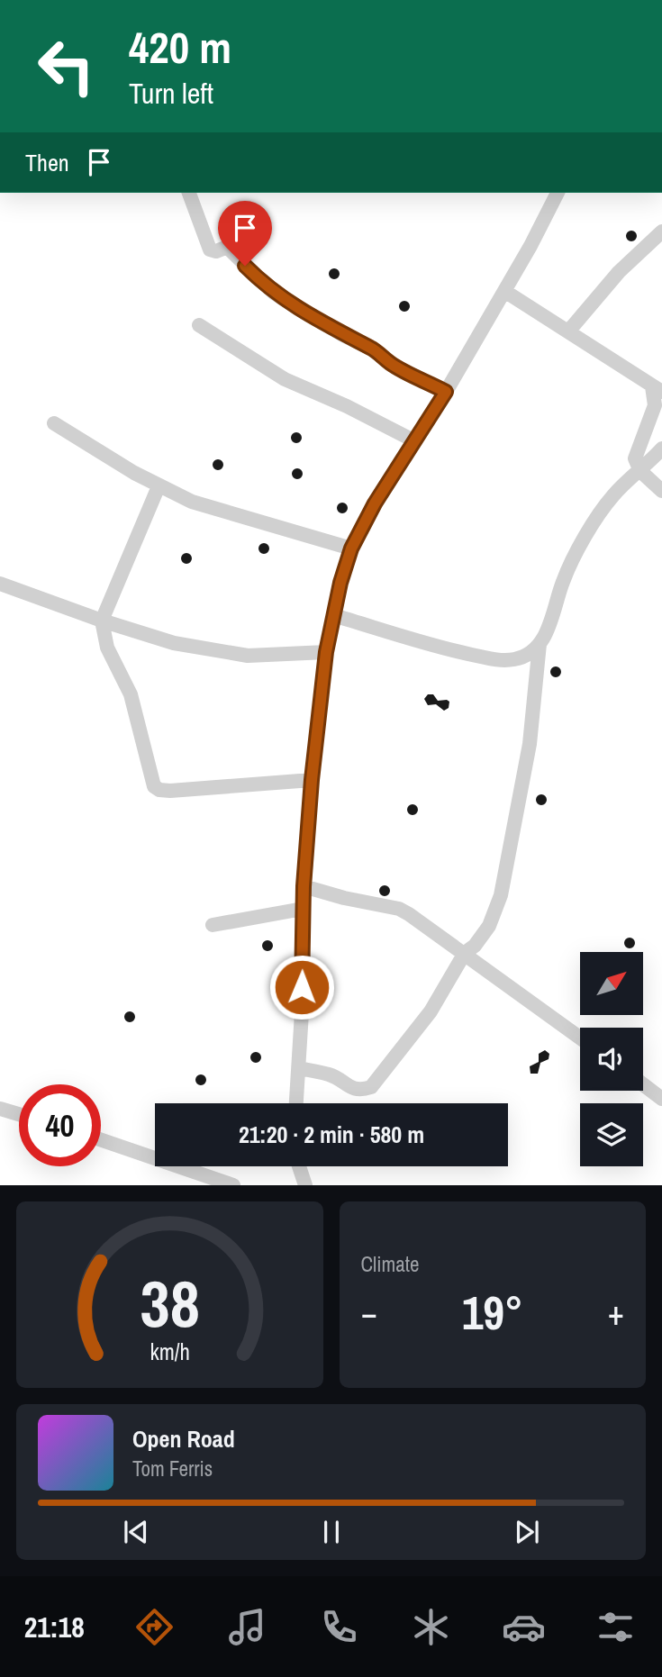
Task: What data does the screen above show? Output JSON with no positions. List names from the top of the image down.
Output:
{
  "north": "top right",
  "page": {
    "turn": ["420 m", "Turn left"],
    "then": "Then",
    "limit": "40",
    "trip": "21:20 · 2 min · 580 m",
    "tile": "Climate",
    "heat": ["−", "19°", "+"],
    "song": ["Open Road", "Tom Ferris"],
    "tabs": "21:18",
    "gauge": ["38", "km/h"]
  }
}
